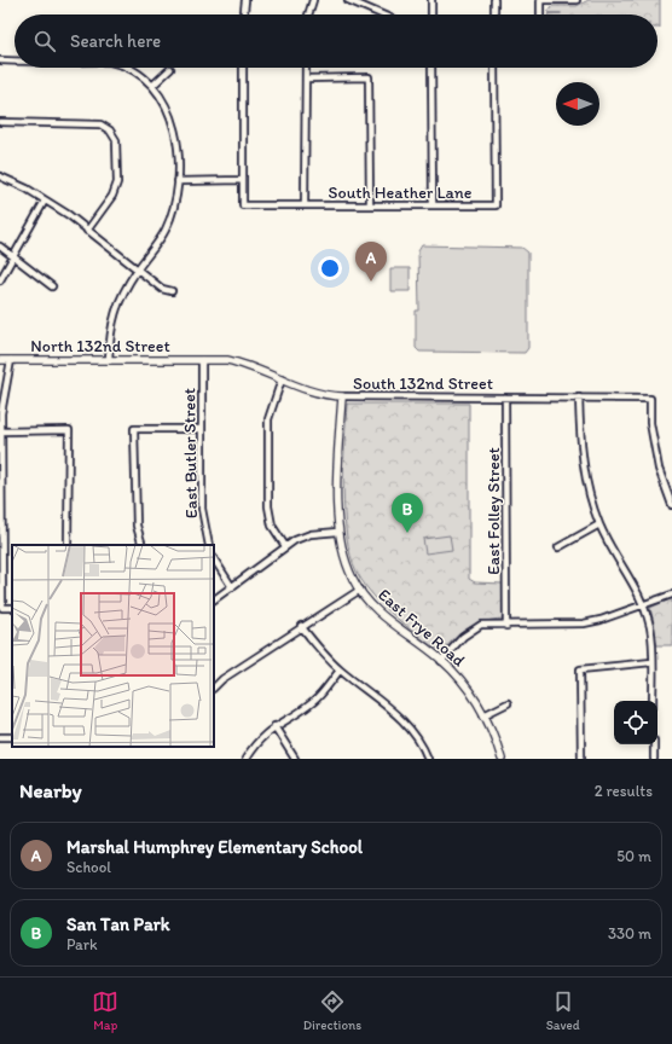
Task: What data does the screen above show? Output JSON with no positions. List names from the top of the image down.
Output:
{
  "streets": {
    "street": [
      "South Heather Lane",
      "North 132nd Street",
      "South 132nd Street",
      "East Butler Street",
      "East Folley Street",
      "East Frye Road"
    ]
  },
  "crossings": [
    ["North 132nd Street", "South 132nd Street"],
    ["North 132nd Street", "East Butler Street"],
    ["South 132nd Street", "East Butler Street"],
    ["South 132nd Street", "East Folley Street"],
    ["South 132nd Street", "East Frye Road"]
  ],
  "north": "left",
  "page": {
    "search": "Search here",
    "pins": ["A", "B"],
    "heading": ["Nearby", "2 results"],
    "list": [
      {
        "mark": "A",
        "name": "Marshal Humphrey Elementary School",
        "note": "School",
        "value": "50 m"
      },
      {
        "mark": "B",
        "name": "San Tan Park",
        "note": "Park",
        "value": "330 m"
      }
    ],
    "nav": ["Map", "Directions", "Saved"]
  }
}
